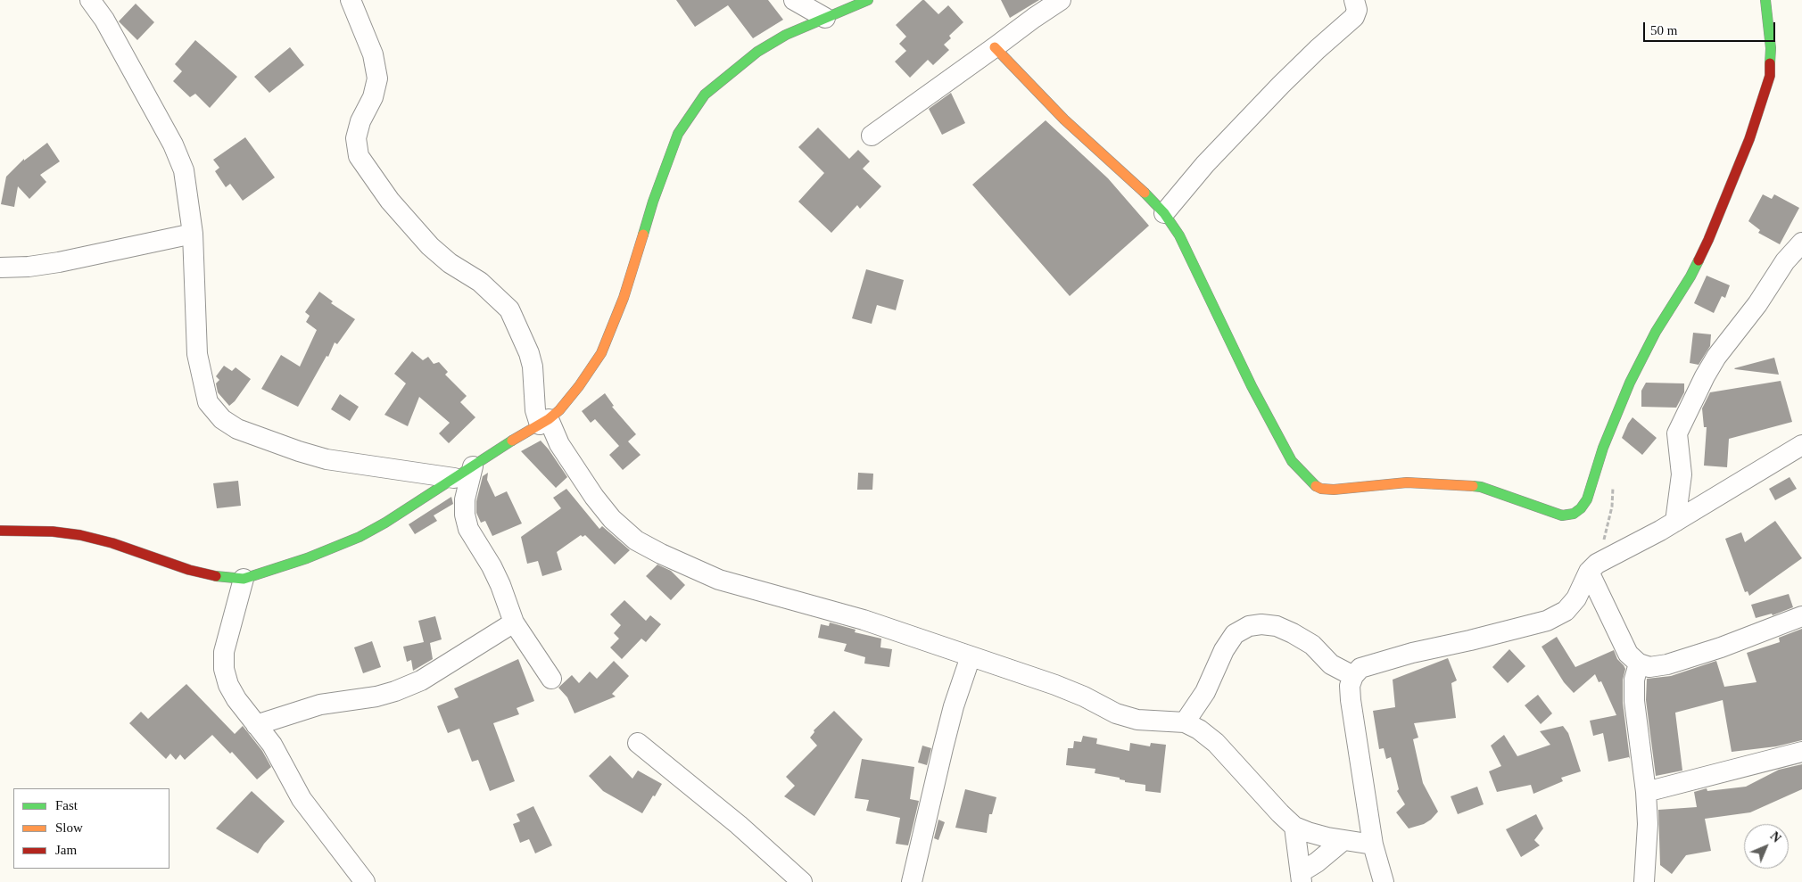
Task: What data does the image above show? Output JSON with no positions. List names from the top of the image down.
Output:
{
  "legend": ["Fast", "Slow", "Jam"],
  "scale_bar": "50 m",
  "north": "top right"
}
